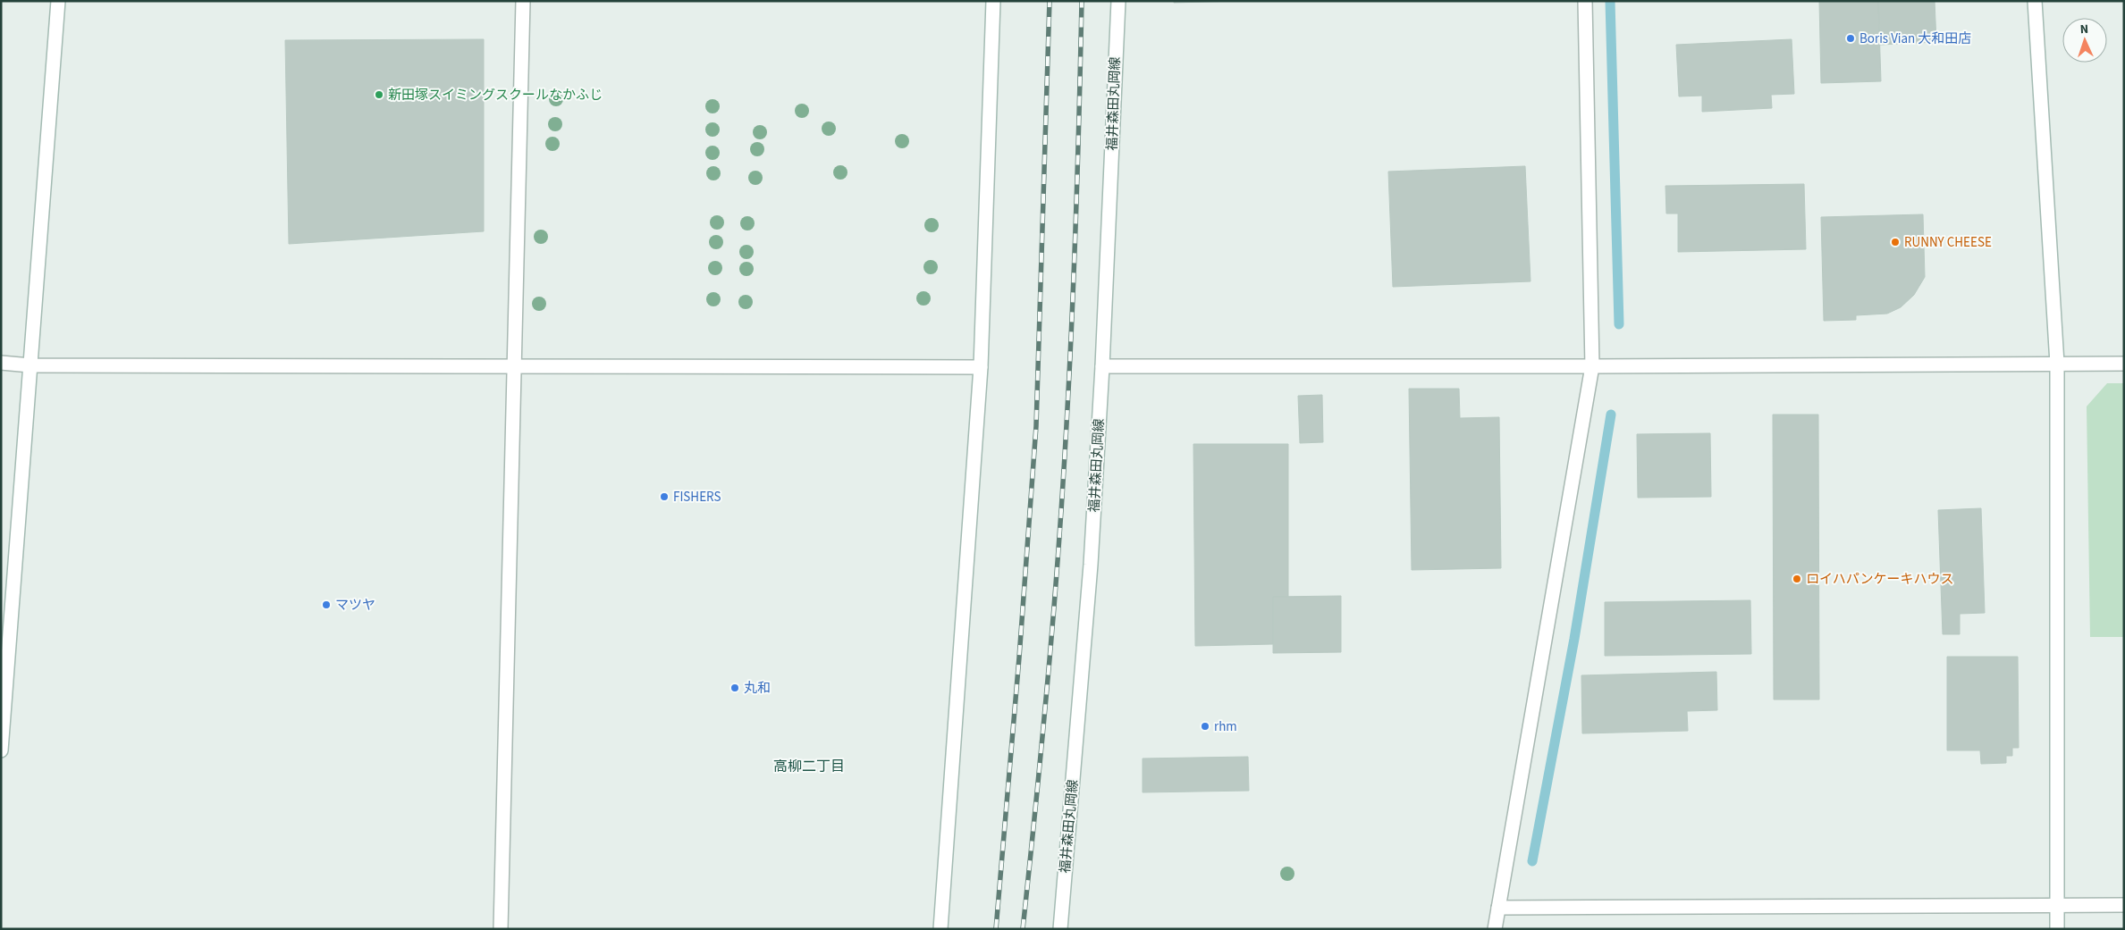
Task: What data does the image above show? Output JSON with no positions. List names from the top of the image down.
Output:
{
  "streets": {
    "street": ["福井森田丸岡線"]
  },
  "districts": ["高柳二丁目"],
  "places": [
    "Boris Vian 大和田店",
    "新田塚スイミングスクールなかふじ",
    "RUNNY CHEESE",
    "FISHERS",
    "ロイハパンケーキハウス",
    "マツヤ",
    "丸和",
    "rhm"
  ],
  "north": "top"
}
